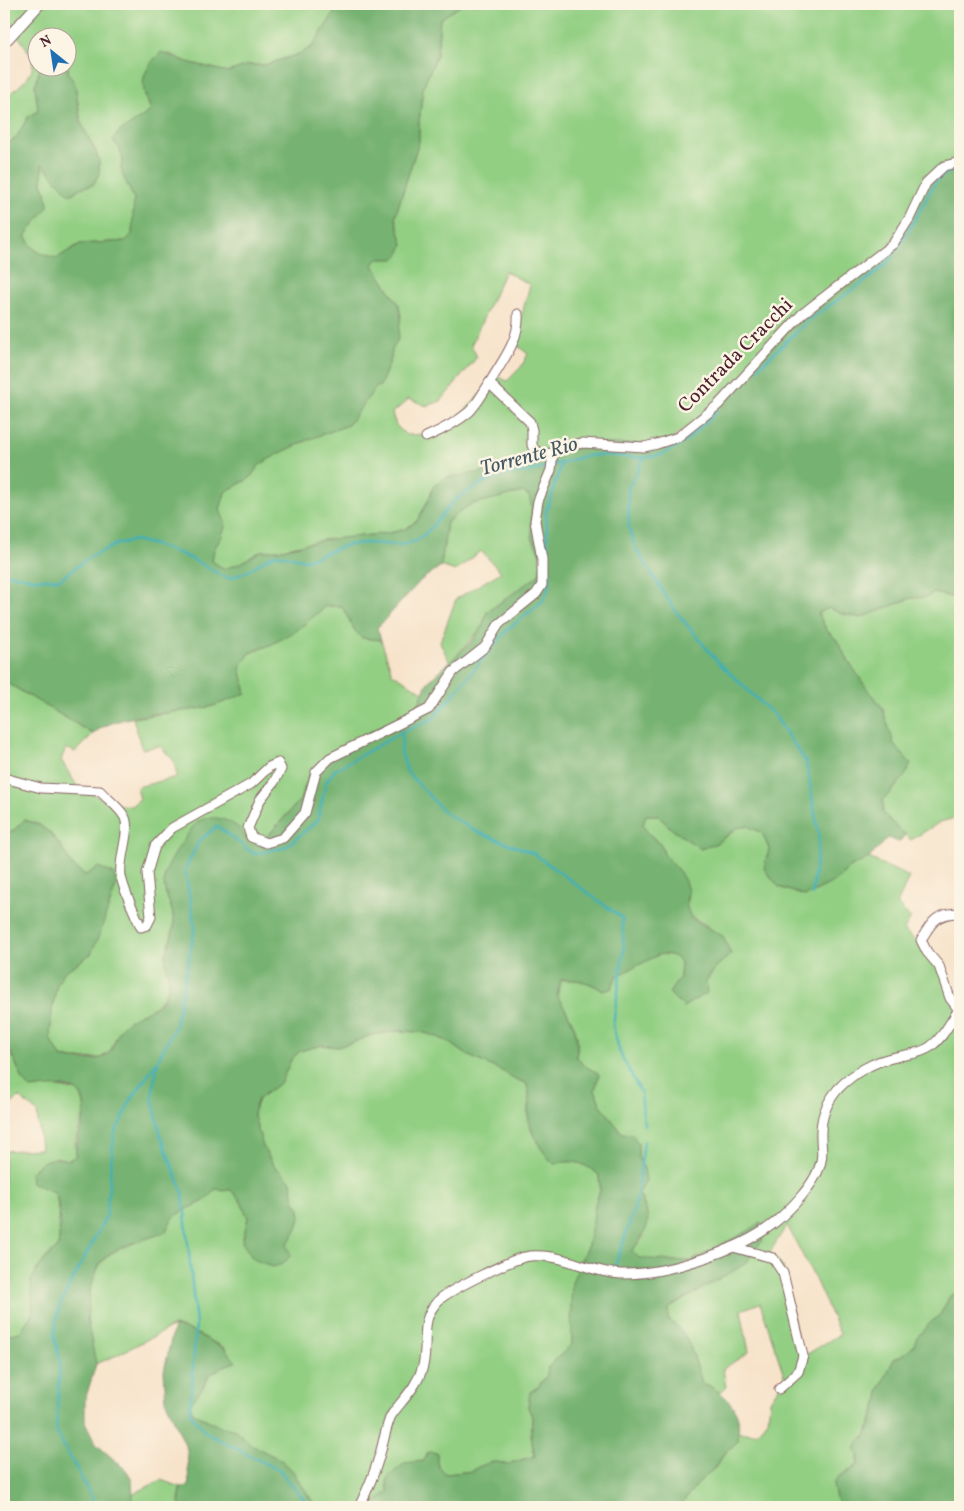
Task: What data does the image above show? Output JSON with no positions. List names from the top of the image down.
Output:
{
  "streets": {
    "street": ["Contrada Cracchi"]
  },
  "water": ["Torrente Rio"],
  "north": "top left"
}
